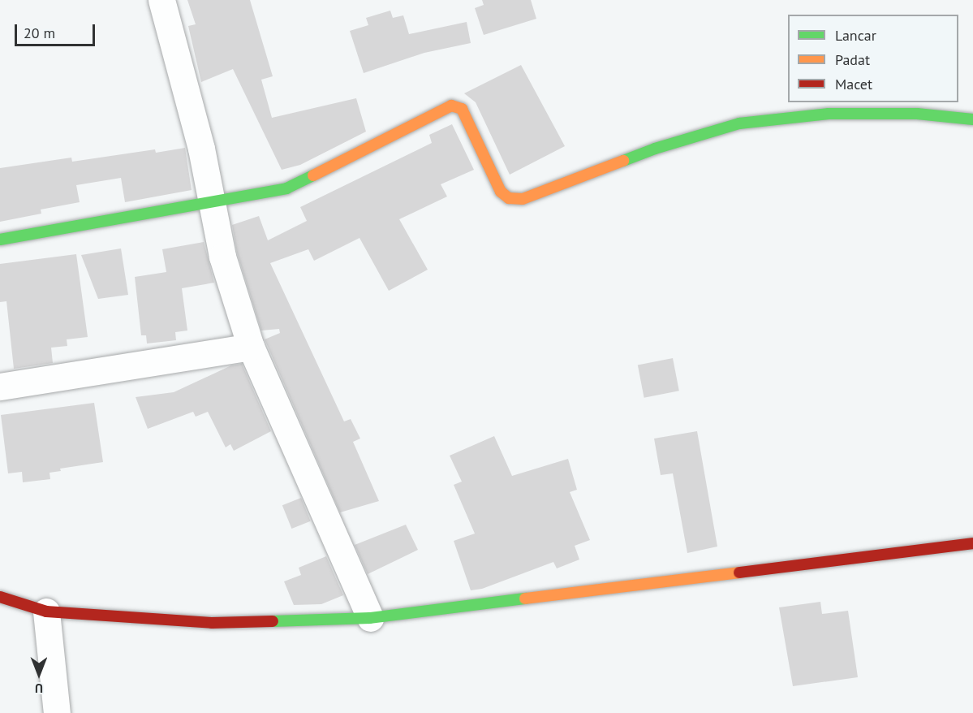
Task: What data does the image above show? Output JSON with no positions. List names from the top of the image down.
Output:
{
  "legend": ["Lancar", "Padat", "Macet"],
  "scale_bar": "20 m",
  "north": "bottom"
}
